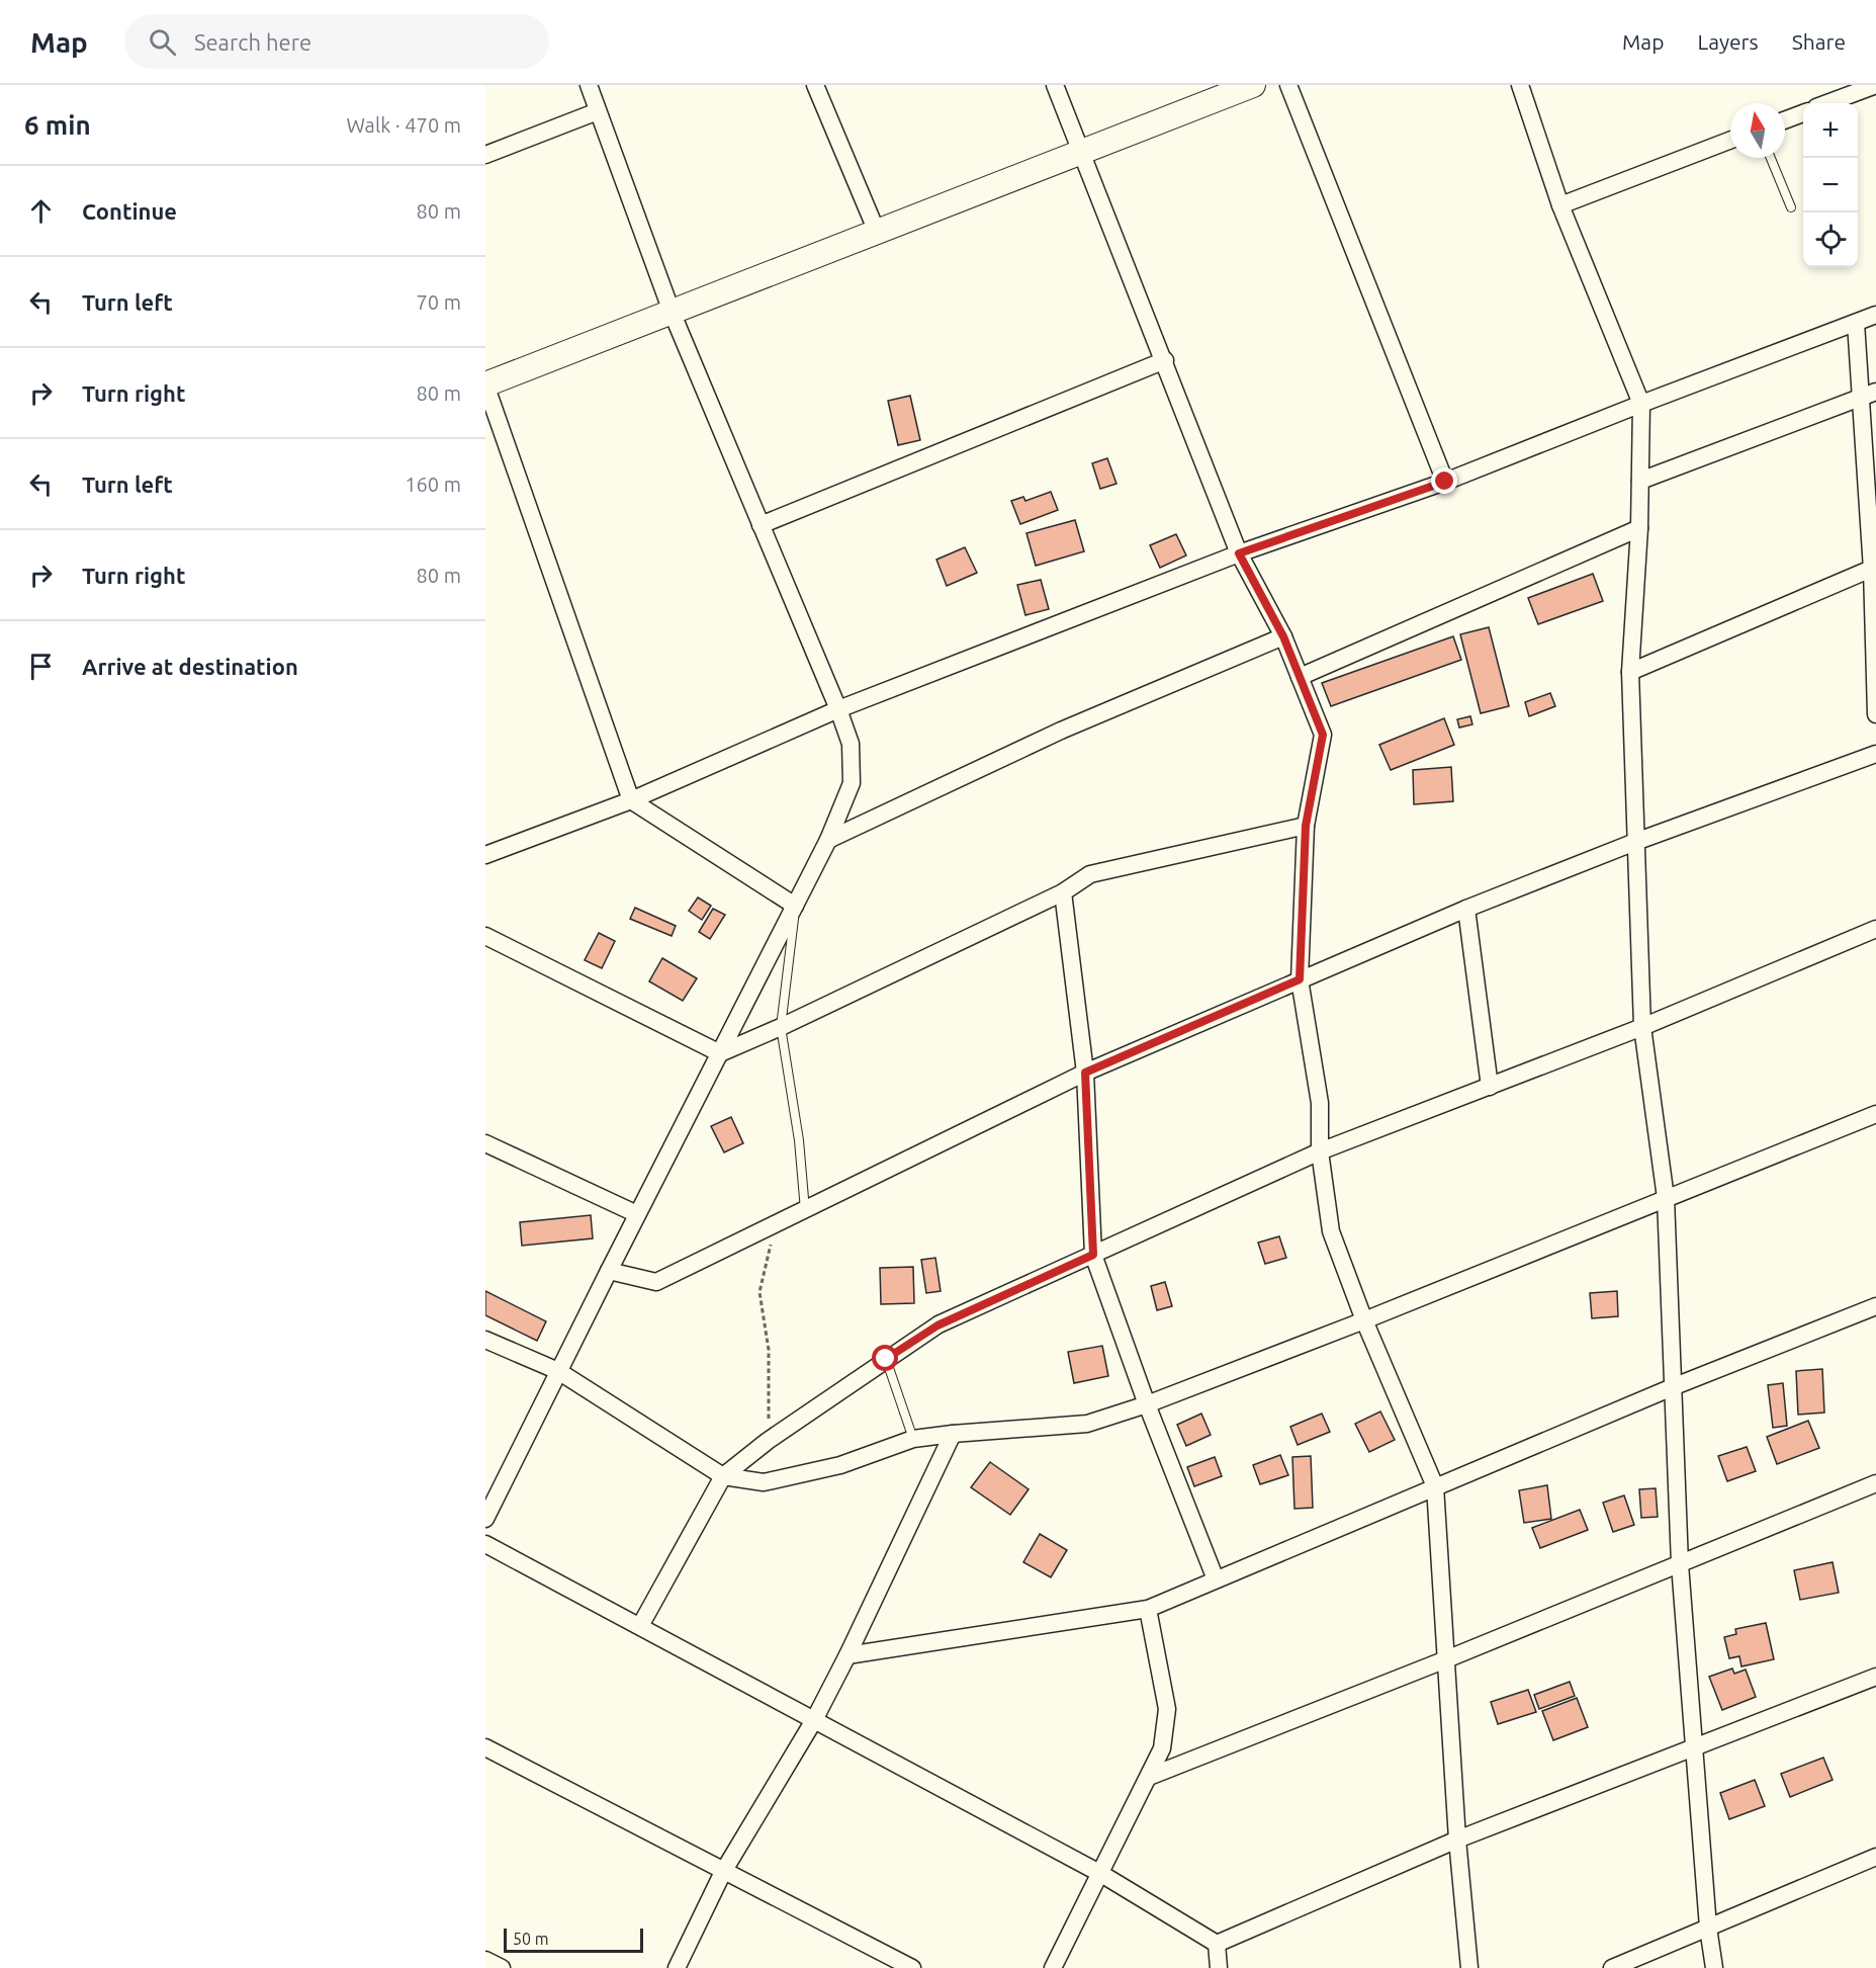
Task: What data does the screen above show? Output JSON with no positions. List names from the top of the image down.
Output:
{
  "scale_bar": "50 m",
  "north": "top",
  "page": {
    "header": "Map",
    "search": "Search here",
    "nav": ["Map", "Layers", "Share"],
    "heading": ["6 min", "Walk · 470 m"],
    "map_buttons": ["+", "−"],
    "list": [
      ["Continue", "80 m"],
      ["Turn left", "70 m"],
      ["Turn right", "80 m"],
      ["Turn left", "160 m"],
      ["Turn right", "80 m"],
      "Arrive at destination"
    ],
    "scale": "50 m"
  }
}
